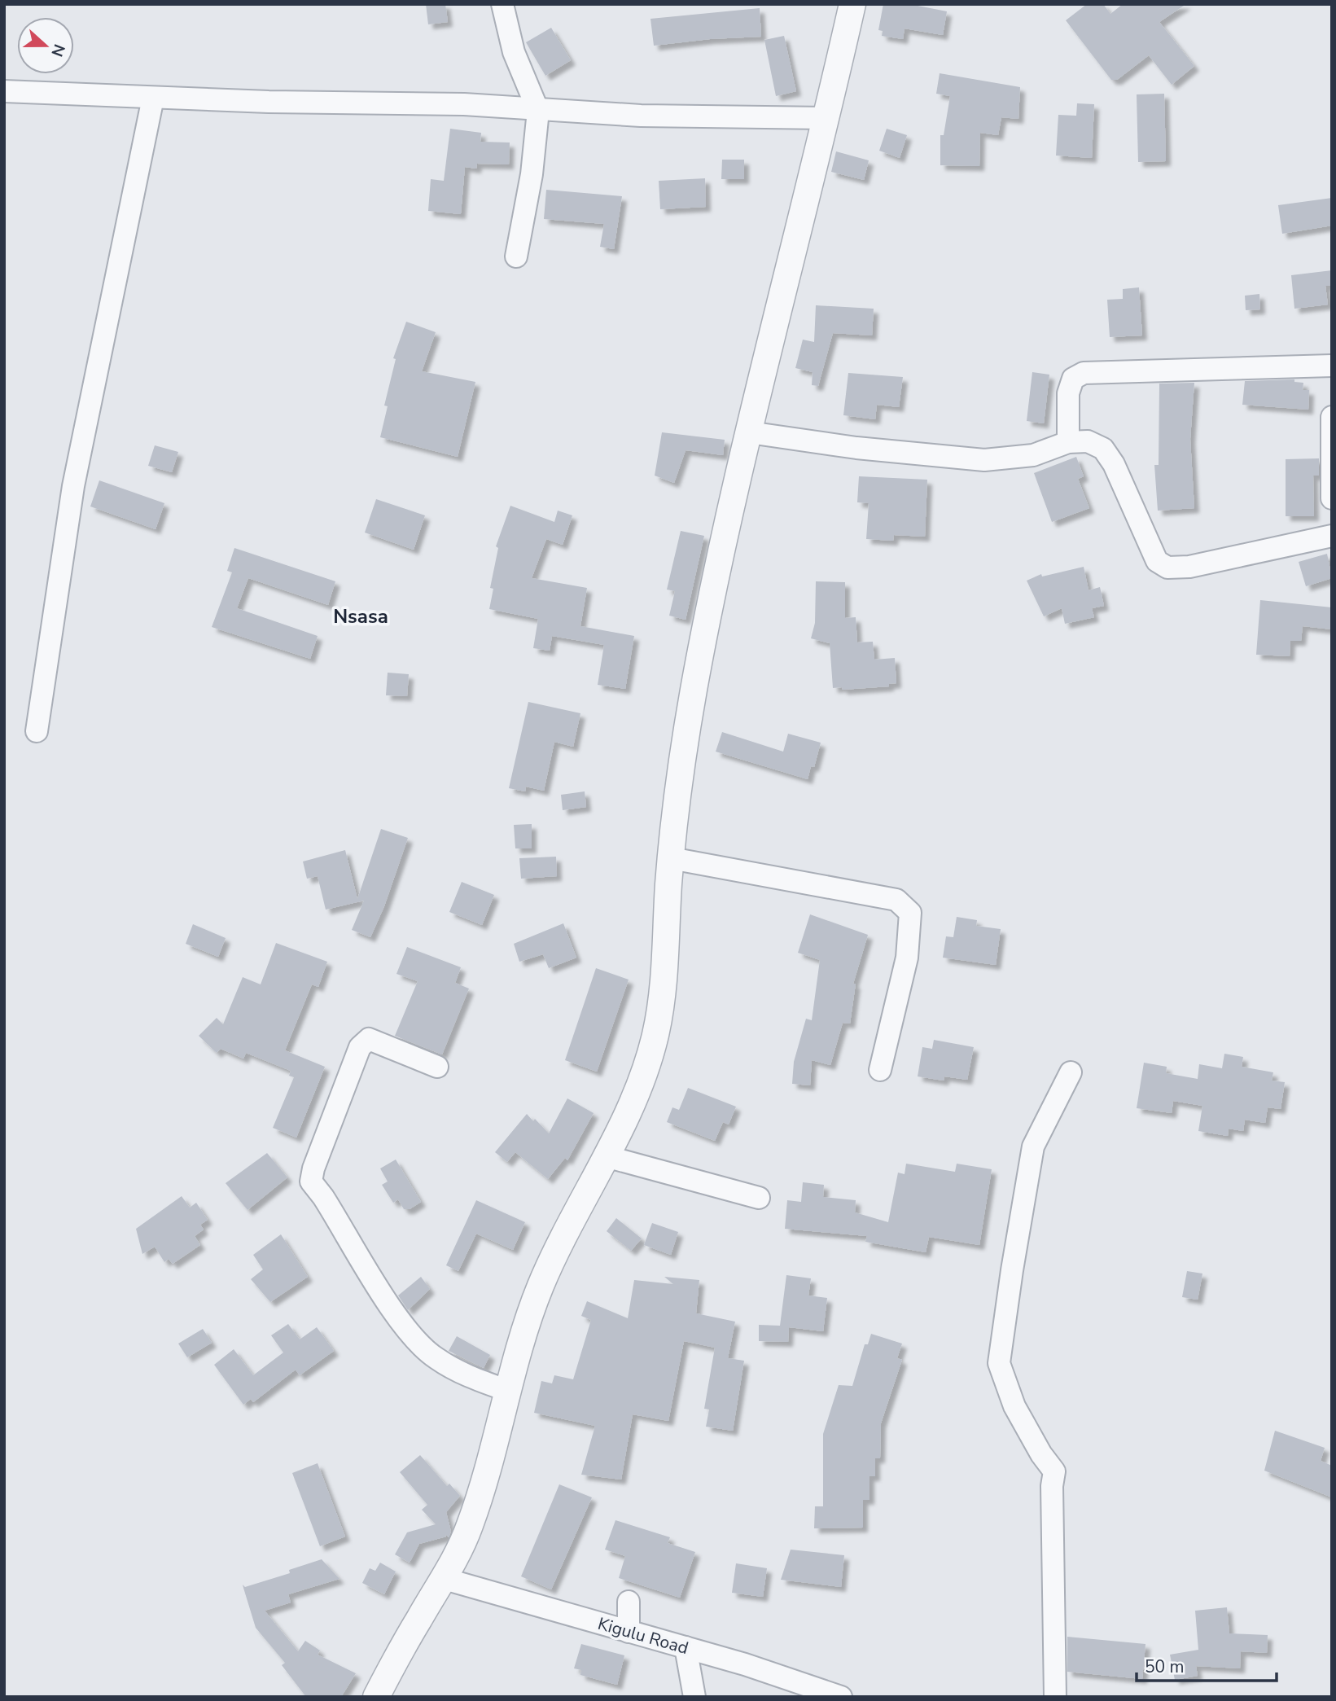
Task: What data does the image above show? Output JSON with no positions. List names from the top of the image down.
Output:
{
  "streets": {
    "street": ["Kigulu Road"]
  },
  "districts": ["Nsasa"],
  "scale_bar": "50 m",
  "north": "right"
}
